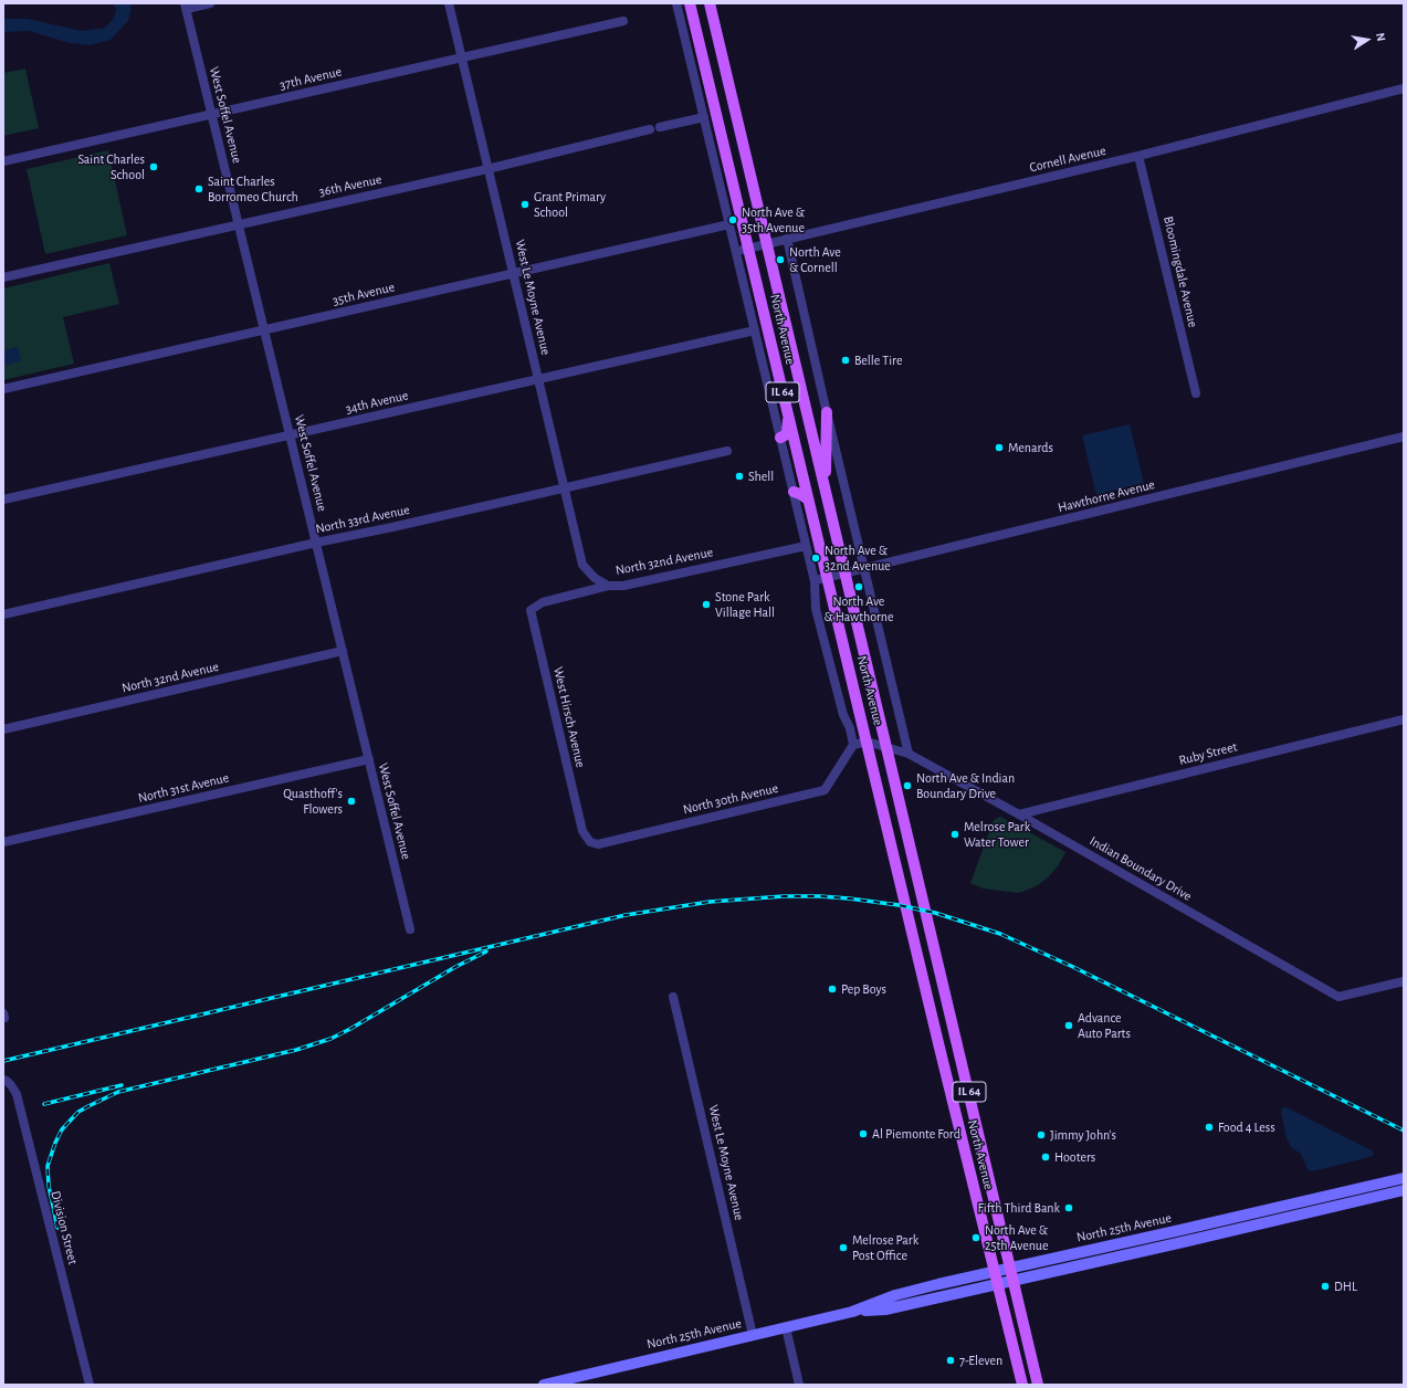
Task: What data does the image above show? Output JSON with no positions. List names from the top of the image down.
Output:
{
  "streets": {
    "main road": ["North Avenue", "IL 64", "North 25th Avenue"],
    "street": [
      "37th Avenue",
      "West Soffel Avenue",
      "Cornell Avenue",
      "36th Avenue",
      "Bloomingdale Avenue",
      "35th Avenue",
      "West Le Moyne Avenue",
      "34th Avenue",
      "Hawthorne Avenue",
      "North 33rd Avenue",
      "North 32nd Avenue",
      "West Hirsch Avenue",
      "Ruby Street",
      "North 31st Avenue",
      "North 30th Avenue",
      "Indian Boundary Drive",
      "Division Street"
    ]
  },
  "crossings": [
    ["37th Avenue", "West Soffel Avenue"],
    ["37th Avenue", "West Le Moyne Avenue"],
    ["West Soffel Avenue", "36th Avenue"],
    ["West Soffel Avenue", "35th Avenue"],
    ["West Soffel Avenue", "34th Avenue"],
    ["West Soffel Avenue", "North 33rd Avenue"],
    ["West Soffel Avenue", "North 32nd Avenue"],
    ["West Soffel Avenue", "North 31st Avenue"],
    ["Cornell Avenue", "Bloomingdale Avenue"],
    ["Cornell Avenue", "North Avenue"],
    ["36th Avenue", "West Le Moyne Avenue"],
    ["36th Avenue", "North Avenue"],
    ["35th Avenue", "West Le Moyne Avenue"],
    ["35th Avenue", "North Avenue"],
    ["West Le Moyne Avenue", "34th Avenue"],
    ["West Le Moyne Avenue", "North 33rd Avenue"],
    ["West Le Moyne Avenue", "North 32nd Avenue"],
    ["West Le Moyne Avenue", "North 25th Avenue"],
    ["North Avenue", "34th Avenue"],
    ["North Avenue", "Hawthorne Avenue"],
    ["North Avenue", "North 32nd Avenue"],
    ["North Avenue", "North 30th Avenue"],
    ["North Avenue", "Indian Boundary Drive"],
    ["North Avenue", "North 25th Avenue"],
    ["North 32nd Avenue", "West Hirsch Avenue"],
    ["West Hirsch Avenue", "North 30th Avenue"],
    ["Ruby Street", "Indian Boundary Drive"]
  ],
  "places": [
    "Saint Charles School",
    "Saint Charles Borromeo Church",
    "Grant Primary School",
    "North Ave & 35th Avenue",
    "North Ave & Cornell",
    "Belle Tire",
    "Menards",
    "Shell",
    "North Ave & 32nd Avenue",
    "North Ave & Hawthorne",
    "Stone Park Village Hall",
    "North Ave & Indian Boundary Drive",
    "Quasthoff's Flowers",
    "Melrose Park Water Tower",
    "Pep Boys",
    "Advance Auto Parts",
    "Food 4 Less",
    "Al Piemonte Ford",
    "Jimmy John's",
    "Hooters",
    "Fifth Third Bank",
    "North Ave & 25th Avenue",
    "Melrose Park Post Office",
    "DHL",
    "7-Eleven"
  ],
  "north": "right"
}
